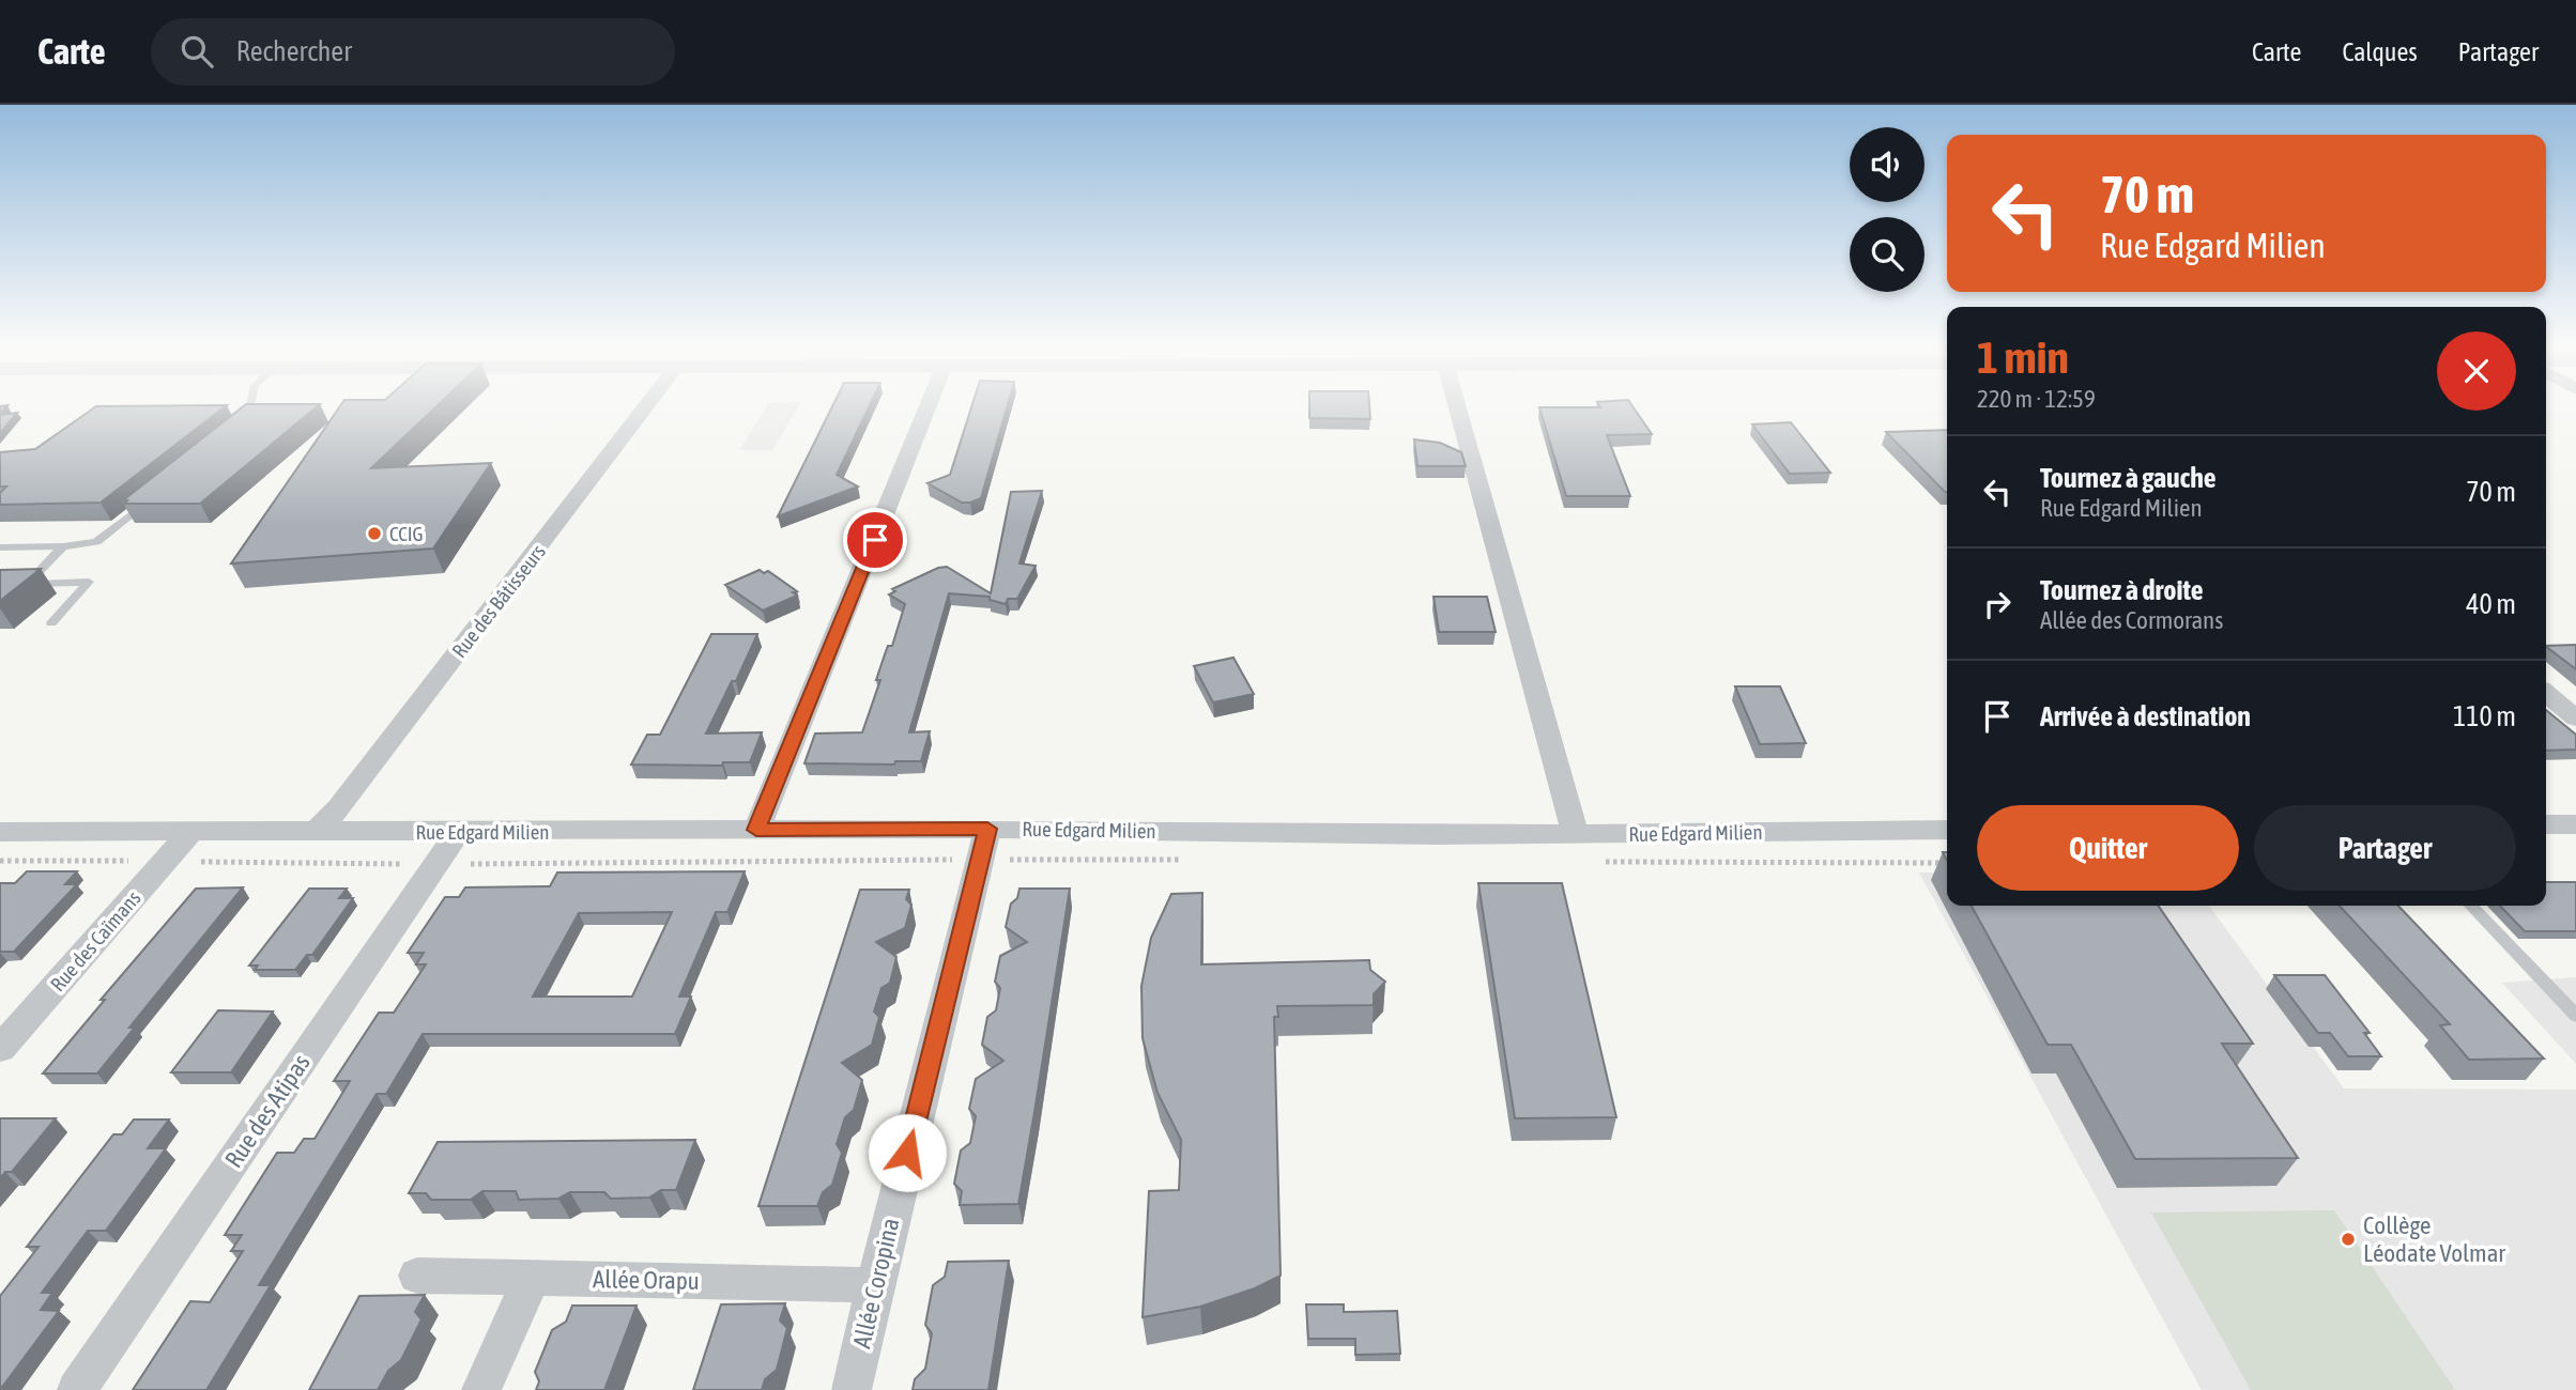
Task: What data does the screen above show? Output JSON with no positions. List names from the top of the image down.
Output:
{
  "streets": {
    "street": [
      "Rue des Bâtisseurs",
      "Rue Edgard Milien",
      "Rue des Caïmans",
      "Rue des Atipas",
      "Allée Orapu",
      "Allée Coropina"
    ]
  },
  "crossings": [
    ["Rue des Bâtisseurs", "Rue Edgard Milien"],
    ["Rue Edgard Milien", "Rue des Caïmans"],
    ["Rue Edgard Milien", "Rue des Atipas"],
    ["Rue Edgard Milien", "Allée Coropina"],
    ["Allée Orapu", "Allée Coropina"]
  ],
  "places": ["CCIG", "Collège Léodate Volmar"],
  "page": {
    "header": "Carte",
    "search": "Rechercher",
    "nav": ["Carte", "Calques", "Partager"],
    "turn": ["70 m", "Rue Edgard Milien"],
    "heading": ["1 min", "220 m · 12:59"],
    "list": [
      {
        "name": "Tournez à gauche",
        "note": "Rue Edgard Milien",
        "value": "70 m"
      },
      {
        "name": "Tournez à droite",
        "note": "Allée des Cormorans",
        "value": "40 m"
      },
      {
        "name": "Arrivée à destination",
        "value": "110 m"
      }
    ],
    "buttons": ["Quitter", "Partager"]
  }
}
